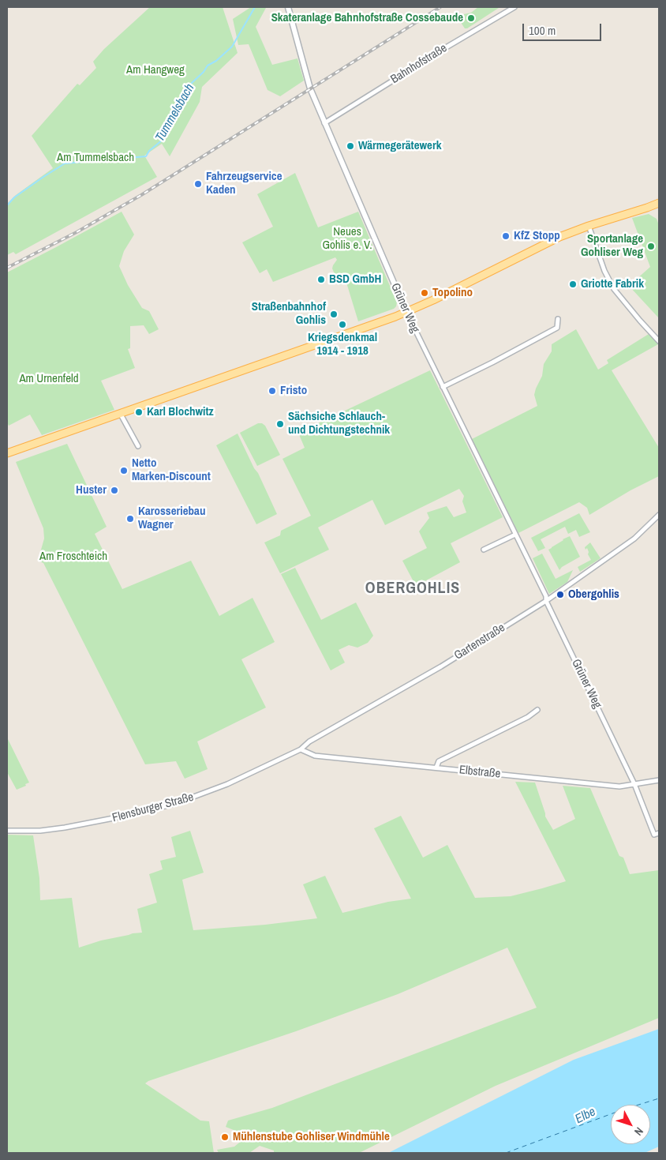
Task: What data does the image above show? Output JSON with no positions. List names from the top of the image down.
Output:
{
  "streets": {
    "street": [
      "Bahnhofstraße",
      "Grüner Weg",
      "Gartenstraße",
      "Elbstraße",
      "Flensburger Straße"
    ]
  },
  "crossings": [
    ["Bahnhofstraße", "Grüner Weg"],
    ["Grüner Weg", "Gartenstraße"],
    ["Grüner Weg", "Elbstraße"],
    ["Gartenstraße", "Elbstraße"],
    ["Gartenstraße", "Flensburger Straße"]
  ],
  "districts": ["OBERGOHLIS"],
  "water": ["Tummelsbach", "Elbe"],
  "parks": [
    "Am Hangweg",
    "Am Tummelsbach",
    "Neues Gohlis e. V.",
    "Am Urnenfeld",
    "Am Froschteich"
  ],
  "places": [
    "Skateranlage Bahnhofstraße Cossebaude",
    "Wärmegerätewerk",
    "Fahrzeugservice Kaden",
    "KfZ Stopp",
    "Sportanlage Gohliser Weg",
    "BSD GmbH",
    "Griotte Fabrik",
    "Topolino",
    "Straßenbahnhof Gohlis",
    "Kriegsdenkmal 1914 - 1918",
    "Fristo",
    "Karl Blochwitz",
    "Sächsiche Schlauch- und Dichtungstechnik",
    "Netto Marken-Discount",
    "Huster",
    "Karosseriebau Wagner",
    "Obergohlis",
    "Mühlenstube Gohliser Windmühle"
  ],
  "scale_bar": "100 m",
  "north": "bottom right"
}
